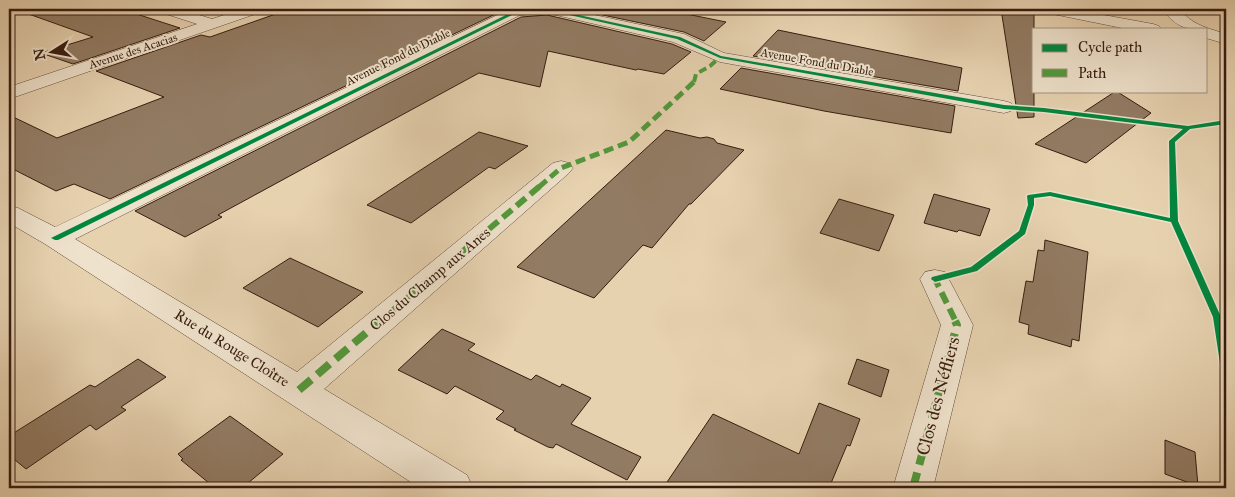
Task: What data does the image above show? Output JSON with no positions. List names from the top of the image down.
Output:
{
  "streets": {
    "street": [
      "Avenue des Acacias",
      "Avenue Fond du Diable",
      "Clos du Champ aux Anes",
      "Rue du Rouge Cloître",
      "Clos des Néfliers"
    ]
  },
  "crossings": [
    ["Avenue Fond du Diable", "Rue du Rouge Cloître"],
    ["Clos du Champ aux Anes", "Rue du Rouge Cloître"]
  ],
  "legend": ["Cycle path", "Path"],
  "north": "left"
}
